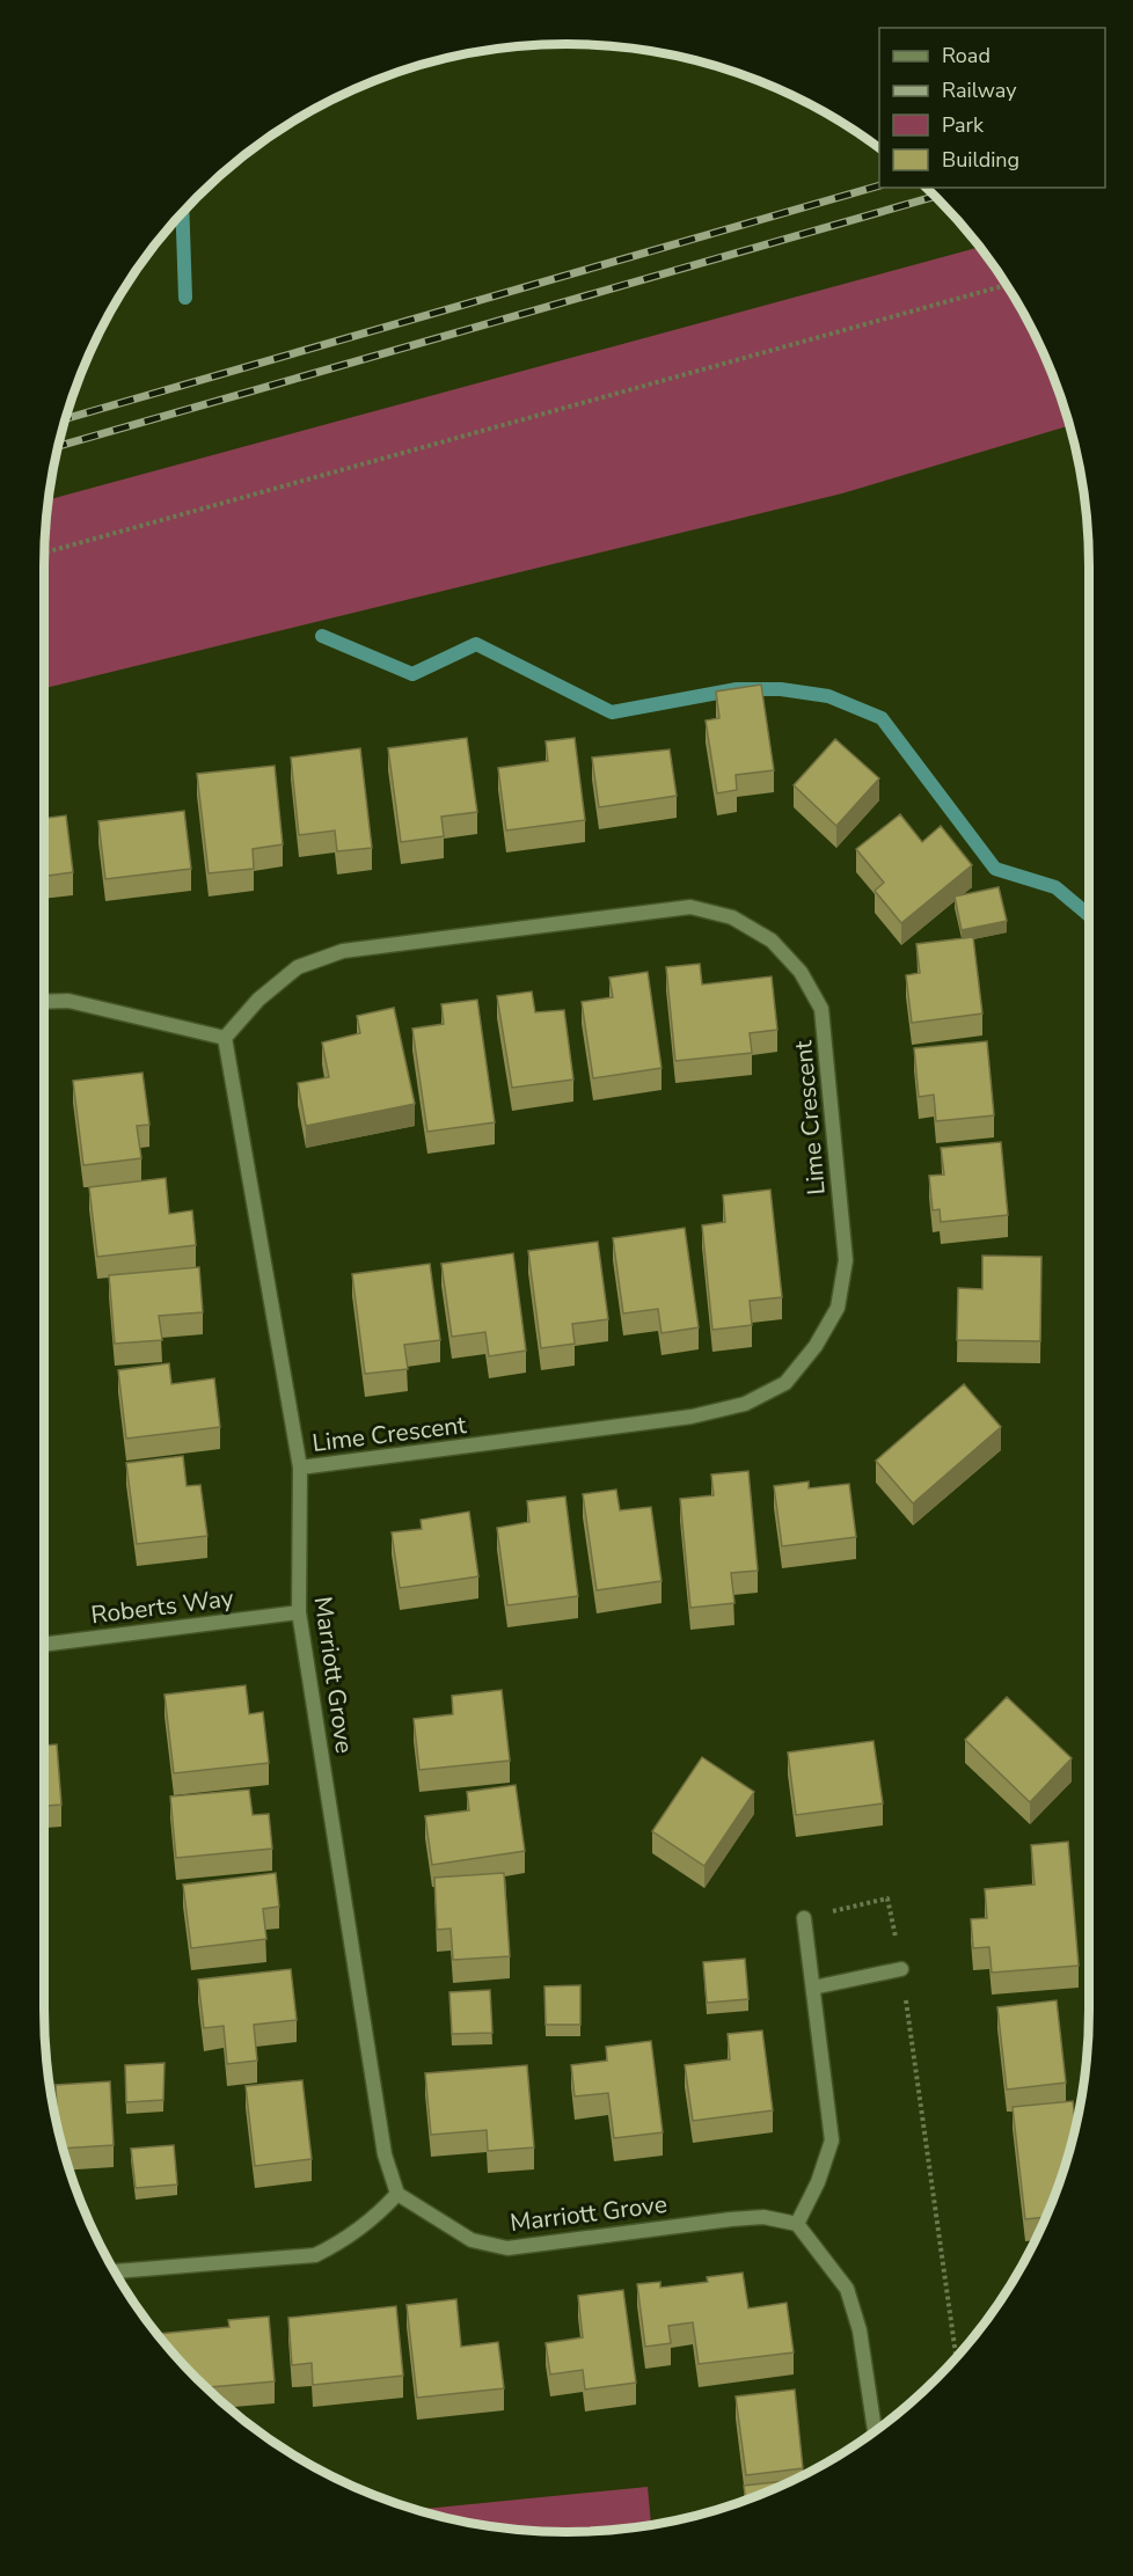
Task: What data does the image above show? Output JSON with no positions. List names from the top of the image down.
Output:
{
  "streets": {
    "street": ["Lime Crescent", "Roberts Way", "Marriott Grove"]
  },
  "crossings": [
    ["Lime Crescent", "Marriott Grove"],
    ["Roberts Way", "Marriott Grove"]
  ],
  "legend": [
    "Road",
    "Railway",
    "Park",
    "Building"
  ]
}
